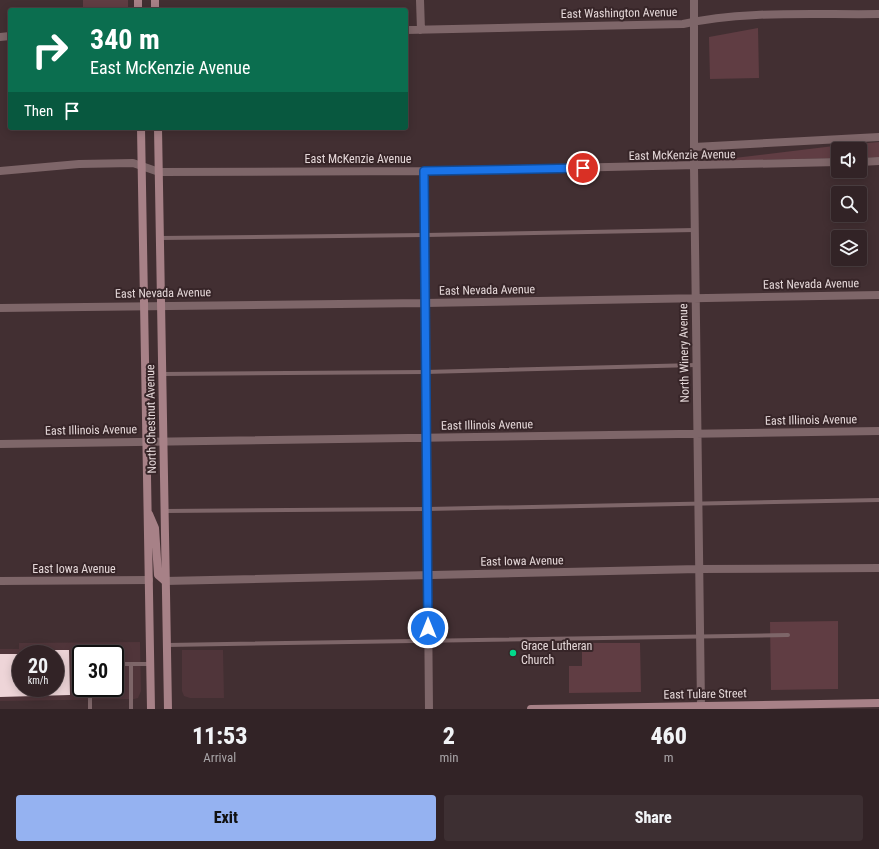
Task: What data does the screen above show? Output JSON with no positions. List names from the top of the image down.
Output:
{
  "streets": {
    "main road": ["North Chestnut Avenue", "East Tulare Street"],
    "street": [
      "East Washington Avenue",
      "East McKenzie Avenue",
      "East Nevada Avenue",
      "North Winery Avenue",
      "East Illinois Avenue",
      "East Iowa Avenue"
    ]
  },
  "crossings": [
    ["East Washington Avenue", "North Winery Avenue"],
    ["East McKenzie Avenue", "North Winery Avenue"],
    ["East McKenzie Avenue", "North Chestnut Avenue"],
    ["East Nevada Avenue", "North Winery Avenue"],
    ["East Nevada Avenue", "North Chestnut Avenue"],
    ["North Winery Avenue", "East Illinois Avenue"],
    ["North Winery Avenue", "East Iowa Avenue"],
    ["North Winery Avenue", "East Tulare Street"],
    ["North Chestnut Avenue", "East Illinois Avenue"],
    ["North Chestnut Avenue", "East Iowa Avenue"]
  ],
  "places": ["Grace Lutheran Church"],
  "page": {
    "turn": ["340 m", "East McKenzie Avenue"],
    "then": "Then",
    "speed": "20 km/h",
    "limit": "30",
    "eta": [
      "11:53",
      "Arrival",
      "2",
      "min",
      "460",
      "m"
    ],
    "buttons": ["Exit", "Share"]
  }
}
